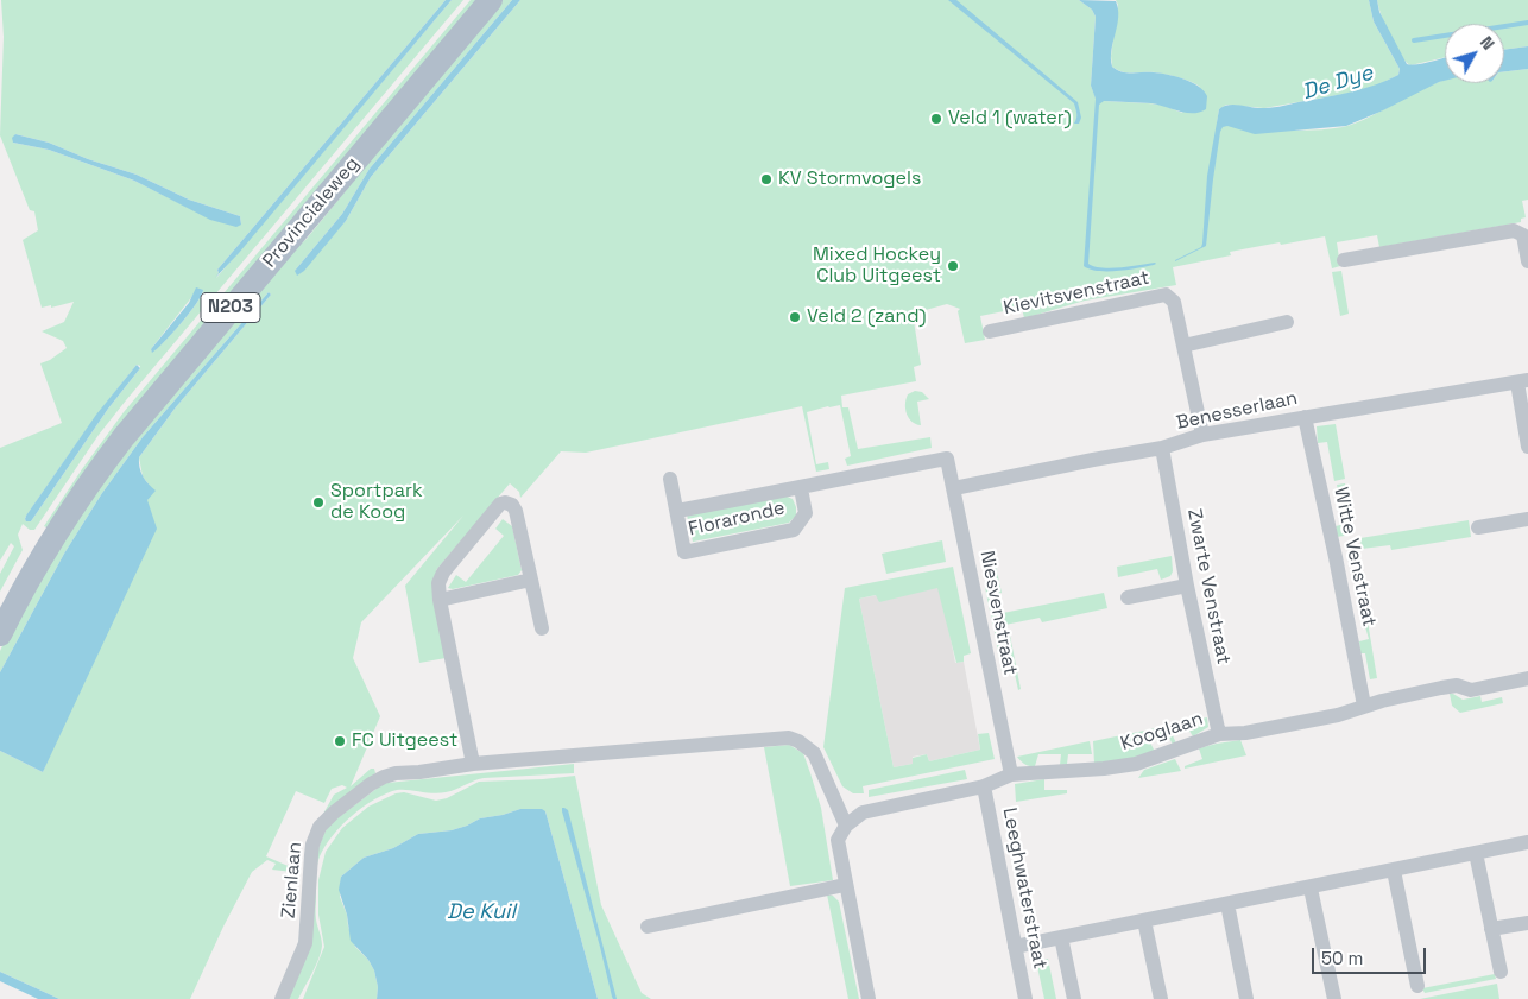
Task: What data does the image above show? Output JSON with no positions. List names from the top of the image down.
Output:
{
  "streets": {
    "main road": ["Provincialeweg", "N203"],
    "street": [
      "Kievitsvenstraat",
      "Benesserlaan",
      "Floraronde",
      "Witte Venstraat",
      "Zwarte Venstraat",
      "Niesvenstraat",
      "Kooglaan",
      "Zienlaan",
      "Leeghwaterstraat"
    ]
  },
  "crossings": [
    ["Kievitsvenstraat", "Benesserlaan"],
    ["Benesserlaan", "Witte Venstraat"],
    ["Benesserlaan", "Zwarte Venstraat"],
    ["Benesserlaan", "Niesvenstraat"],
    ["Floraronde", "Niesvenstraat"],
    ["Witte Venstraat", "Kooglaan"],
    ["Zwarte Venstraat", "Kooglaan"],
    ["Niesvenstraat", "Kooglaan"],
    ["Kooglaan", "Leeghwaterstraat"]
  ],
  "water": ["De Dye", "De Kuil"],
  "places": [
    "Veld 1 (water)",
    "KV Stormvogels",
    "Mixed Hockey Club Uitgeest",
    "Veld 2 (zand)",
    "Sportpark de Koog",
    "FC Uitgeest"
  ],
  "scale_bar": "50 m",
  "north": "top right"
}
